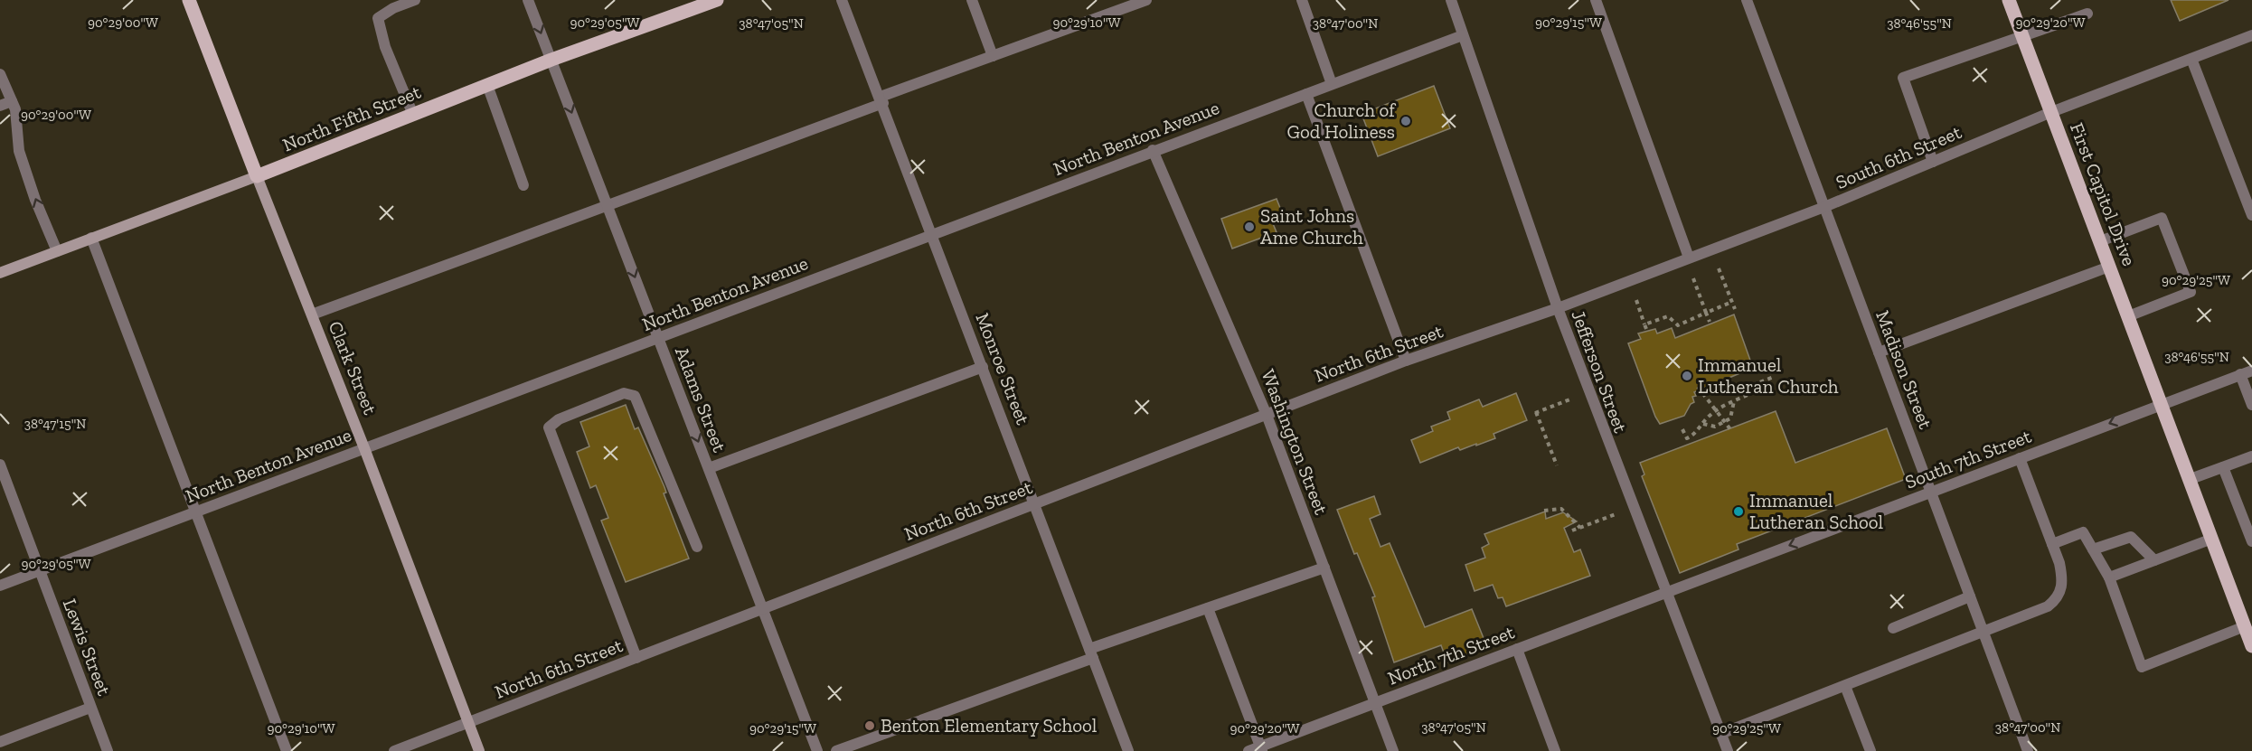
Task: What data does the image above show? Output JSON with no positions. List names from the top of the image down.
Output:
{
  "streets": {
    "main road": ["North Fifth Street", "First Capitol Drive", "Clark Street"],
    "street": [
      "North Benton Avenue",
      "South 6th Street",
      "North 6th Street",
      "Monroe Street",
      "Madison Street",
      "Jefferson Street",
      "Adams Street",
      "Washington Street",
      "South 7th Street",
      "Lewis Street",
      "North 7th Street"
    ]
  },
  "crossings": [
    ["North Fifth Street", "Clark Street"],
    ["North Fifth Street", "Adams Street"],
    ["North Benton Avenue", "Clark Street"],
    ["North Benton Avenue", "Monroe Street"],
    ["North Benton Avenue", "Jefferson Street"],
    ["North Benton Avenue", "Adams Street"],
    ["North Benton Avenue", "Washington Street"],
    ["North Benton Avenue", "Lewis Street"],
    ["South 6th Street", "First Capitol Drive"],
    ["South 6th Street", "North 6th Street"],
    ["South 6th Street", "Madison Street"],
    ["South 6th Street", "Jefferson Street"],
    ["First Capitol Drive", "South 7th Street"],
    ["North 6th Street", "Clark Street"],
    ["North 6th Street", "Monroe Street"],
    ["North 6th Street", "Jefferson Street"],
    ["North 6th Street", "Adams Street"],
    ["North 6th Street", "Washington Street"],
    ["Madison Street", "South 7th Street"],
    ["Jefferson Street", "South 7th Street"],
    ["Jefferson Street", "North 7th Street"],
    ["Washington Street", "North 7th Street"],
    ["South 7th Street", "North 7th Street"]
  ],
  "one_way": ["Adams Street", "South 7th Street"],
  "places": [
    "Church of God Holiness",
    "Saint Johns Ame Church",
    "Immanuel Lutheran Church",
    "Immanuel Lutheran School",
    "Benton Elementary School"
  ],
  "coordinates": [
    "90°29'00\"W",
    "90°29'05\"W",
    "90°29'10\"W",
    "90°29'15\"W",
    "90°29'20\"W",
    "38°47'05\"N",
    "38°46'55\"N",
    "38°47'00\"N",
    "90°29'25\"W",
    "38°47'15\"N"
  ]
}
